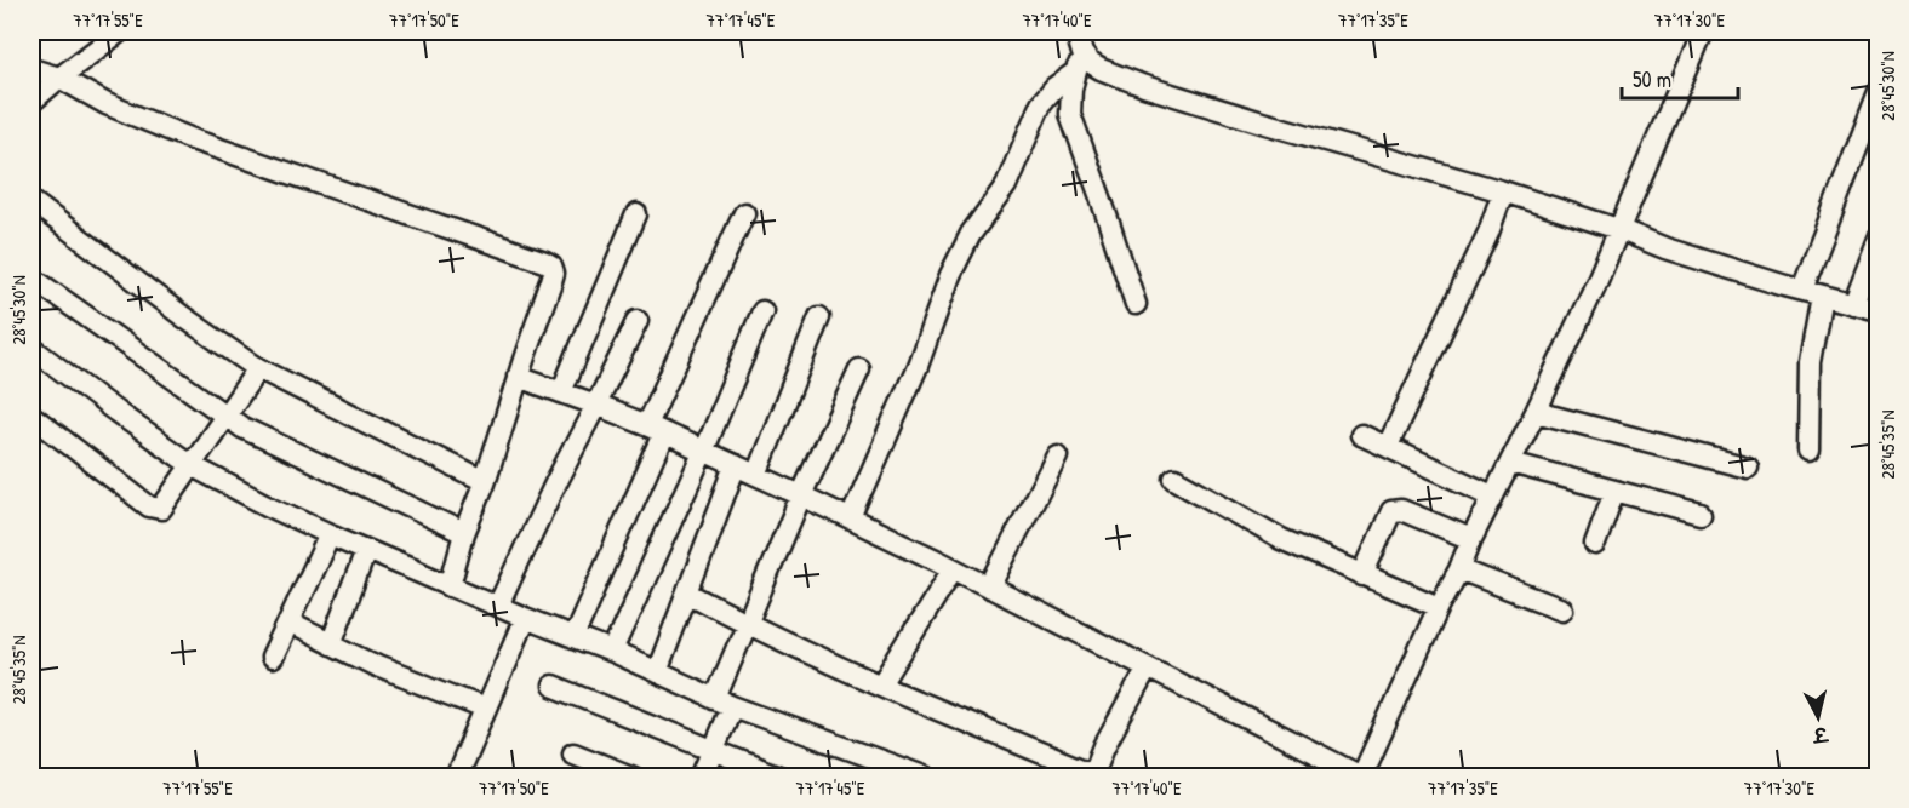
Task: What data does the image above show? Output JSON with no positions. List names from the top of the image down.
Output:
{
  "scale_bar": "50 m",
  "north": "bottom",
  "coordinates": [
    "77°17'55\"E",
    "77°17'50\"E",
    "77°17'45\"E",
    "77°17'40\"E",
    "77°17'35\"E",
    "77°17'30\"E",
    "28°45'30\"N",
    "28°45'35\"N"
  ]
}
